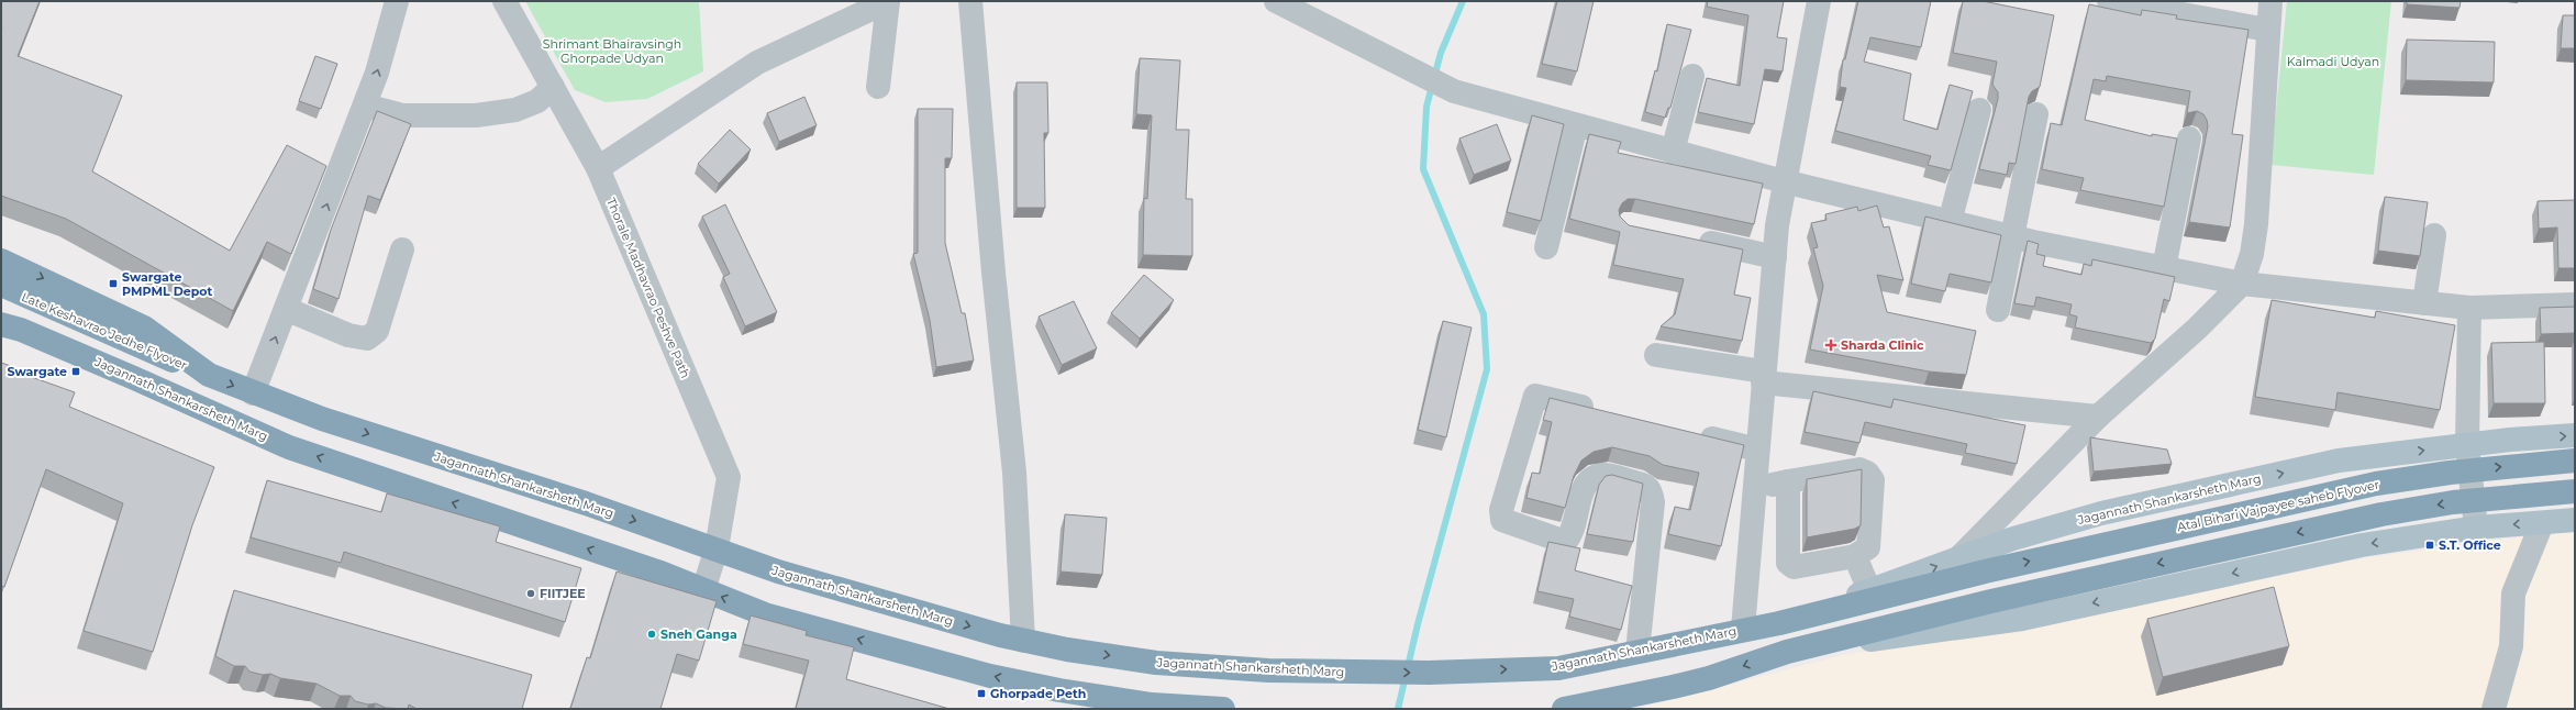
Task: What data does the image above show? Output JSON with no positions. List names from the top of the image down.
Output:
{
  "streets": {
    "highway": ["Late Keshavrao Jedhe Flyover", "Jagannath Shankarsheth Marg", "Atal Bihari Vajpayee saheb Flyover"],
    "street": ["Thorale Madhavrao Peshve Path"]
  },
  "crossings": [
    ["Thorale Madhavrao Peshve Path", "Jagannath Shankarsheth Marg"],
    ["Late Keshavrao Jedhe Flyover", "Jagannath Shankarsheth Marg"],
    ["Jagannath Shankarsheth Marg", "Atal Bihari Vajpayee saheb Flyover"]
  ],
  "parks": ["Shrimant Bhairavsingh Ghorpade Udyan", "Kalmadi Udyan"],
  "places": {
    "transit": [
      "Swargate PMPML Depot",
      "Swargate",
      "S.T. Office",
      "Ghorpade Peth"
    ],
    "health": ["Sharda Clinic"],
    "other": ["FIITJEE", "Sneh Ganga"]
  }
}
